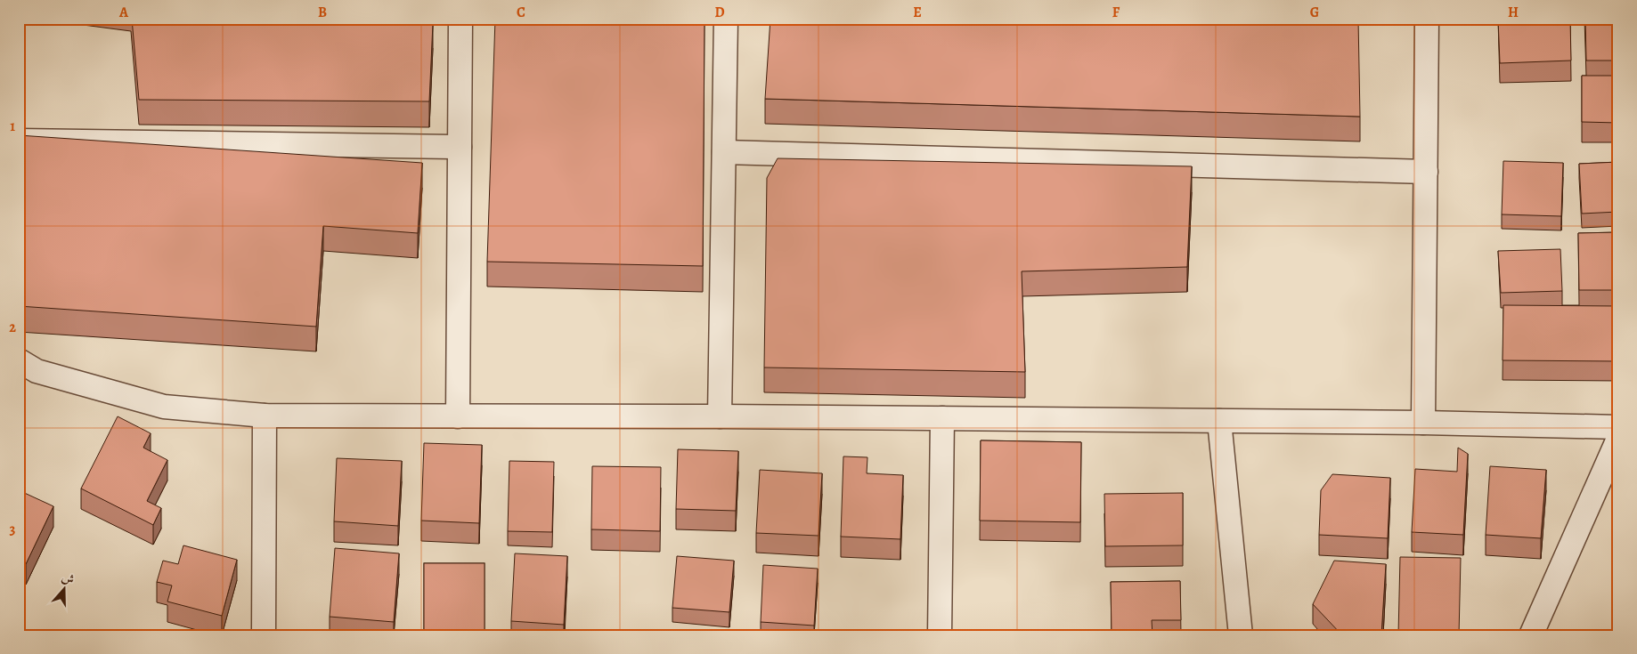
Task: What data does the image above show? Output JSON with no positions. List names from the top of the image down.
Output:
{
  "north": "top",
  "grid": {
    "columns": [
      "A",
      "B",
      "C",
      "D",
      "E",
      "F",
      "G",
      "H"
    ],
    "rows": ["1", "2", "3"]
  }
}
